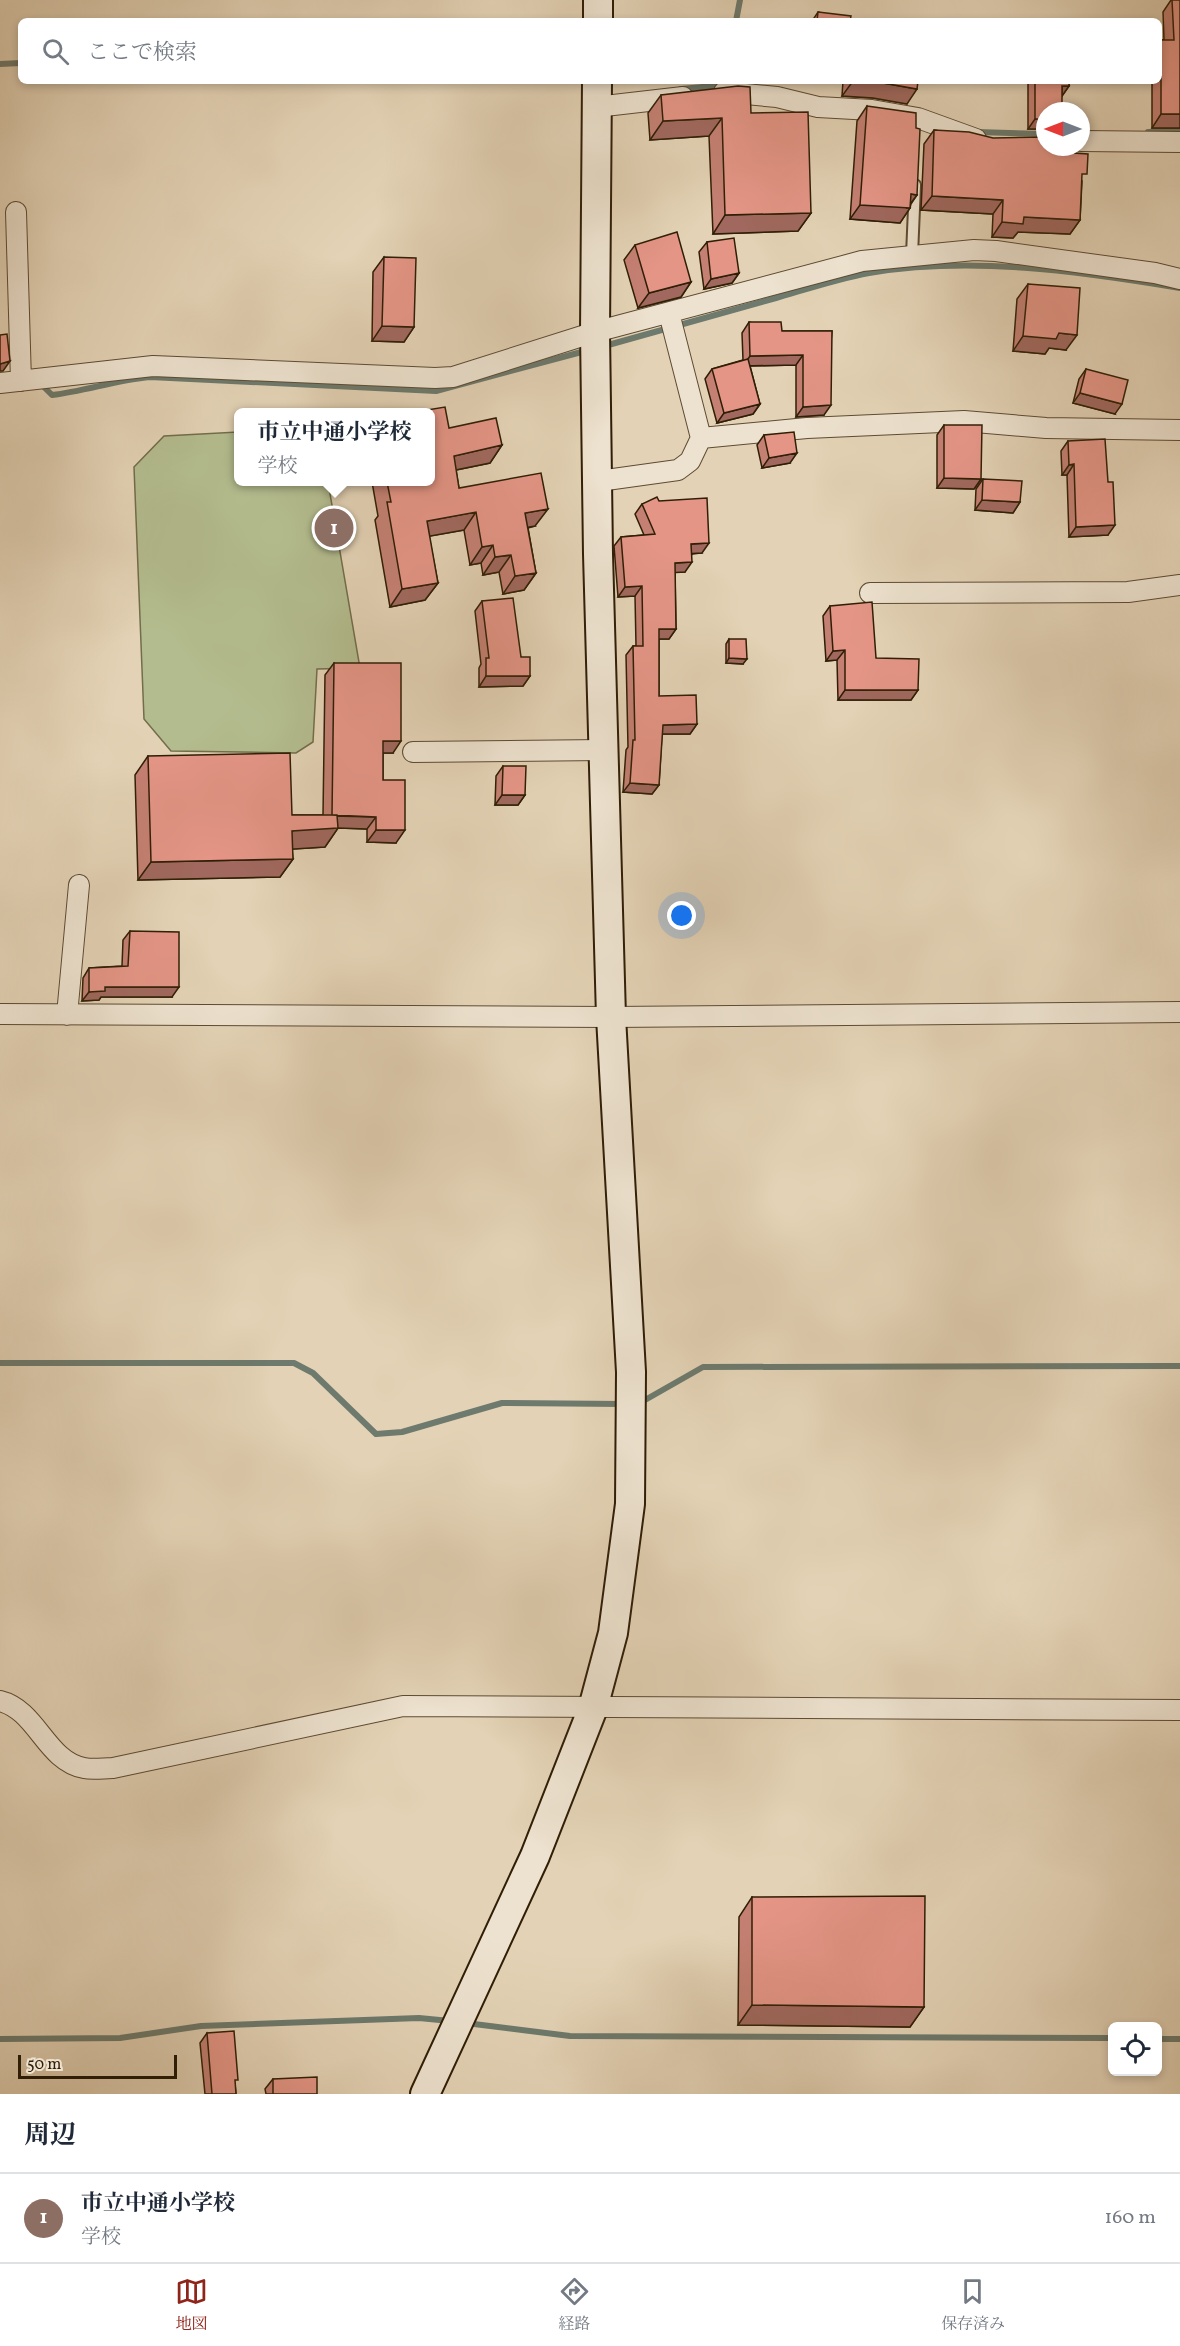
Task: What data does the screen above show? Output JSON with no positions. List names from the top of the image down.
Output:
{
  "scale_bar": "50 m",
  "north": "left",
  "page": {
    "search": "ここで検索",
    "popup": ["市立中通小学校", "学校"],
    "pins": "1",
    "scale": "50 m",
    "heading": "周辺",
    "list": [
      {
        "mark": "1",
        "name": "市立中通小学校",
        "note": "学校",
        "value": "160 m"
      }
    ],
    "nav": ["地図", "経路", "保存済み"]
  }
}
